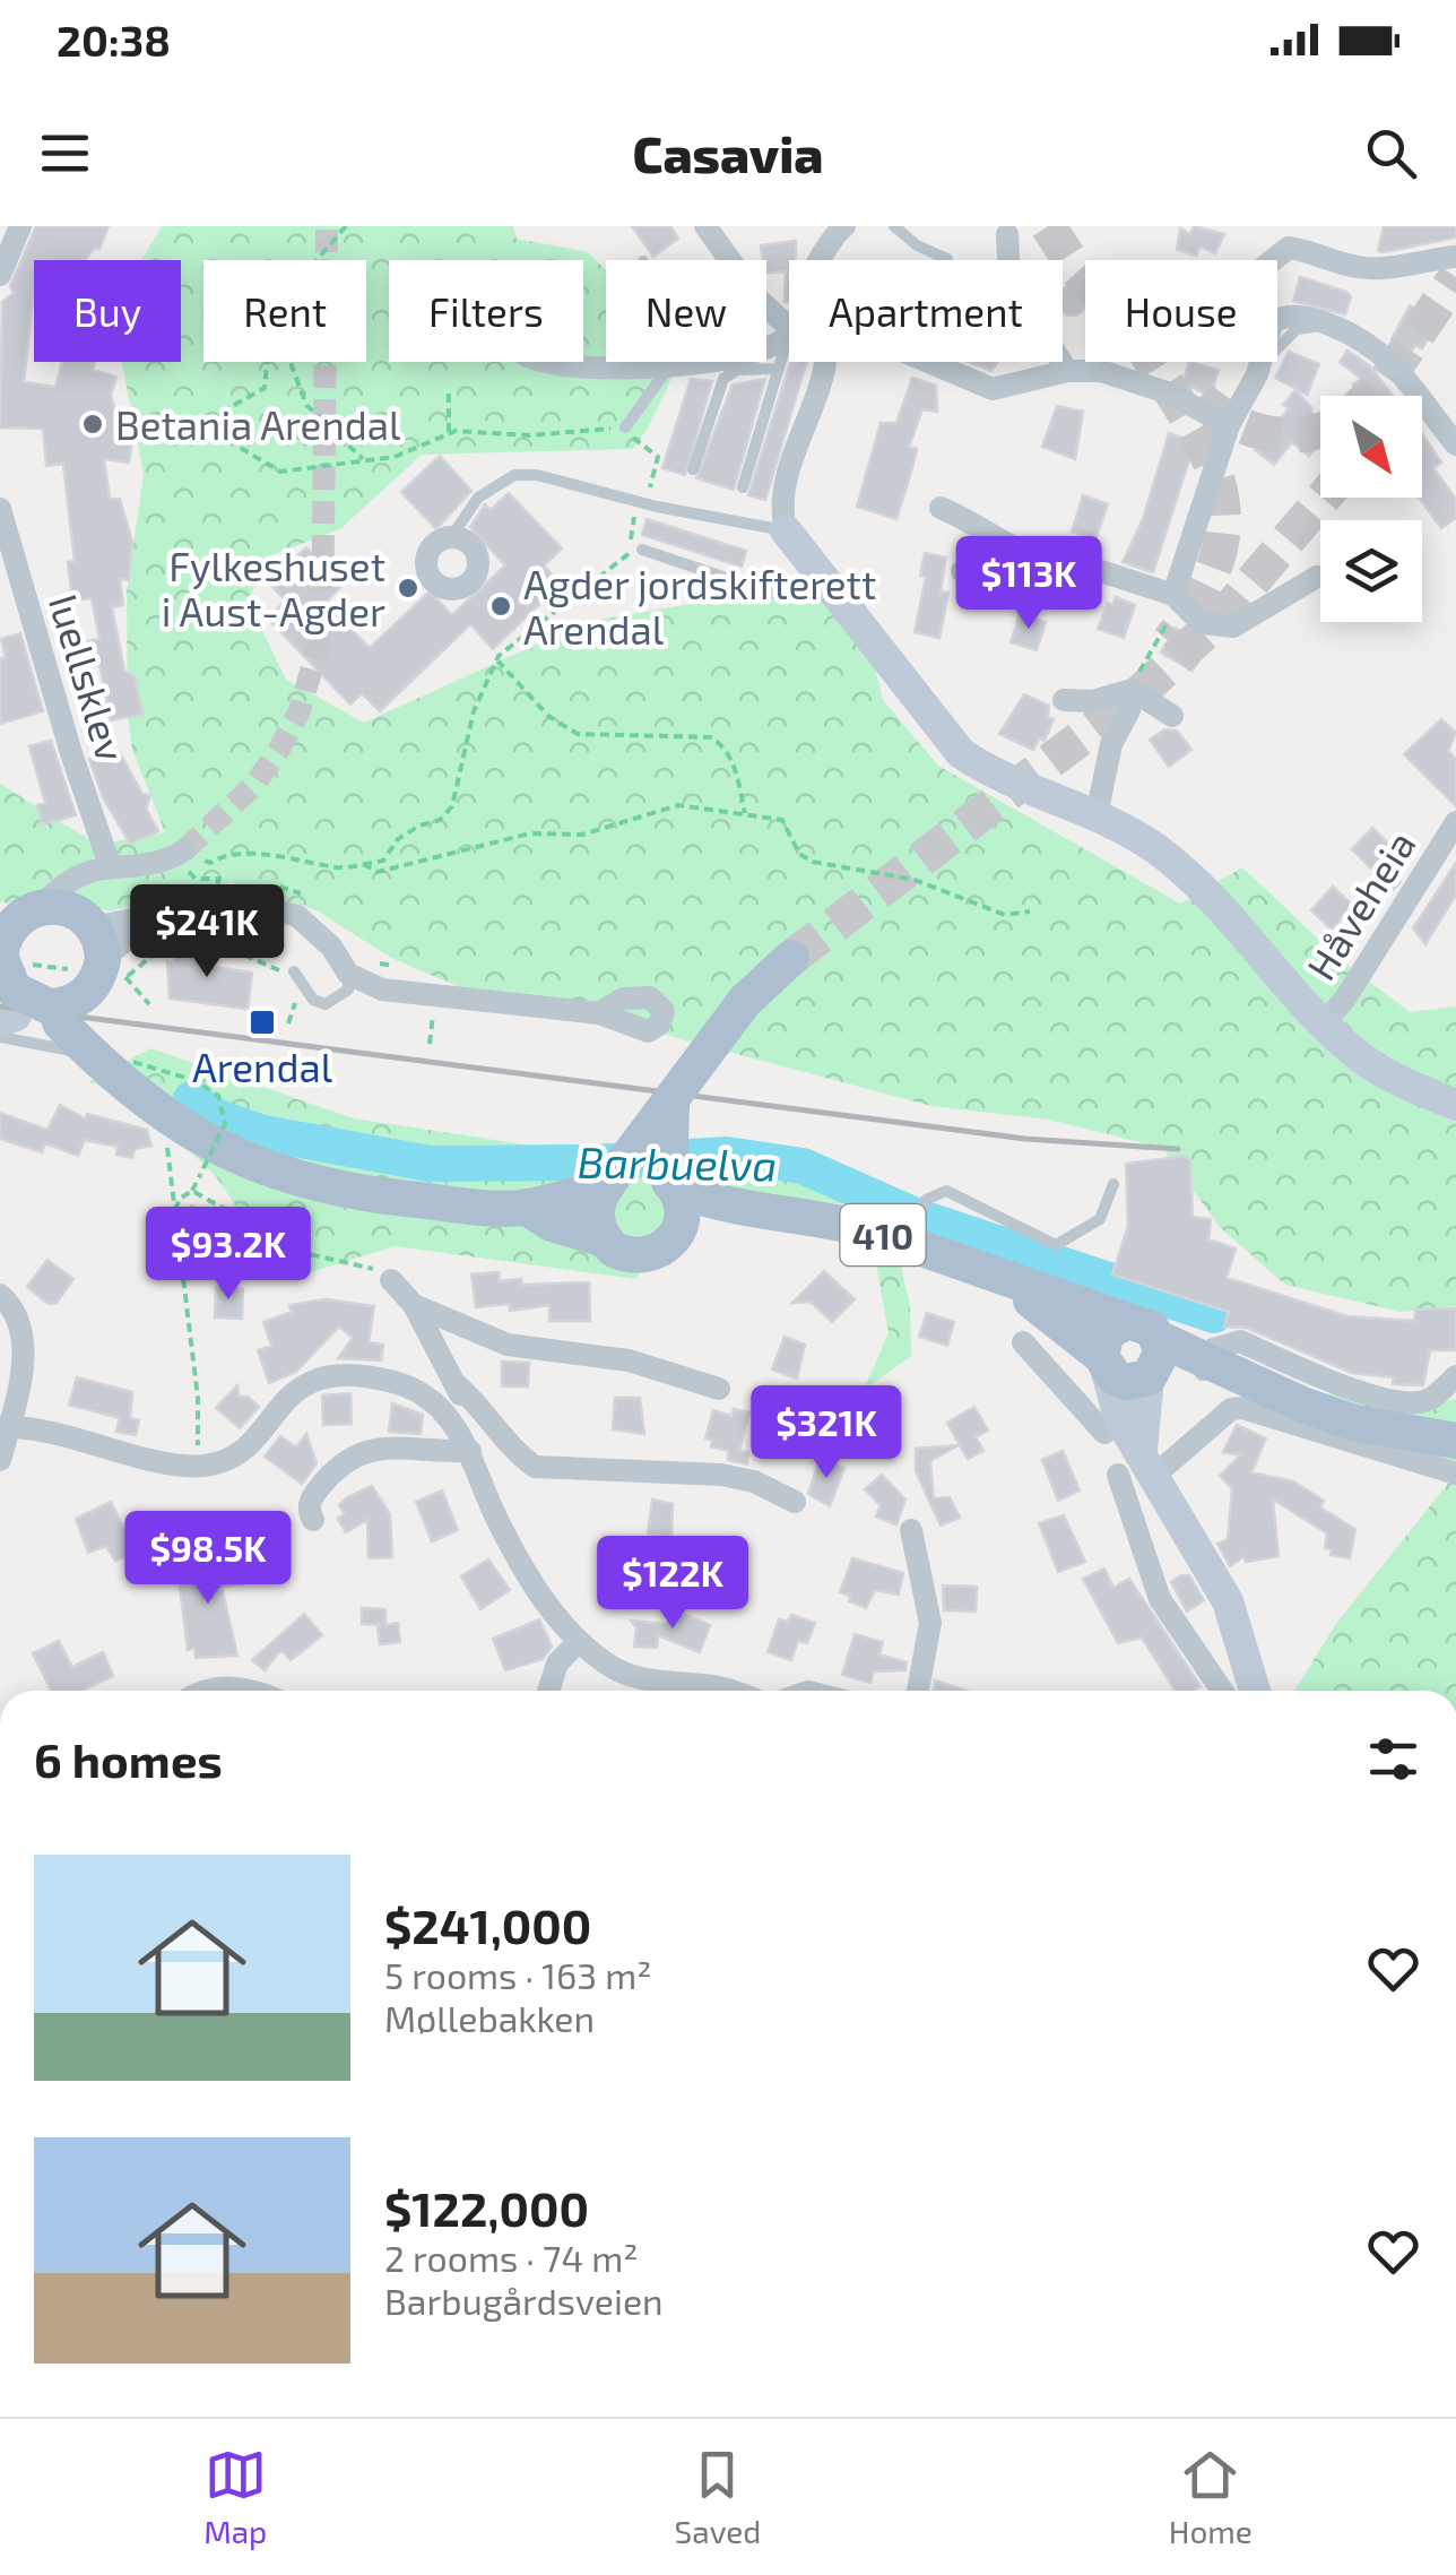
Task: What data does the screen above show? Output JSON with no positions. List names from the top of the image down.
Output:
{
  "streets": {
    "main road": ["410"],
    "street": ["Iuellsklev", "Håveheia"]
  },
  "water": ["Barbuelva"],
  "places": {
    "other": ["Betania Arendal", "Fylkeshuset i Aust-Agder", "Agder jordskifterett Arendal"],
    "transit": ["Arendal"]
  },
  "north": "bottom right",
  "page": {
    "status": "20:38",
    "header": "Casavia",
    "chip": [
      "Buy",
      "Rent",
      "Filters",
      "New",
      "Apartment",
      "House"
    ],
    "price": [
      "$113K",
      "$241K",
      "$93.2K",
      "$321K",
      "$98.5K",
      "$122K"
    ],
    "heading": "6 homes",
    "list": [
      {
        "name": "$241,000",
        "note": "5 rooms · 163 m² · Møllebakken"
      },
      {
        "name": "$122,000",
        "note": "2 rooms · 74 m² · Barbugårdsveien"
      }
    ],
    "tabs": ["Map", "Saved", "Home"]
  }
}
